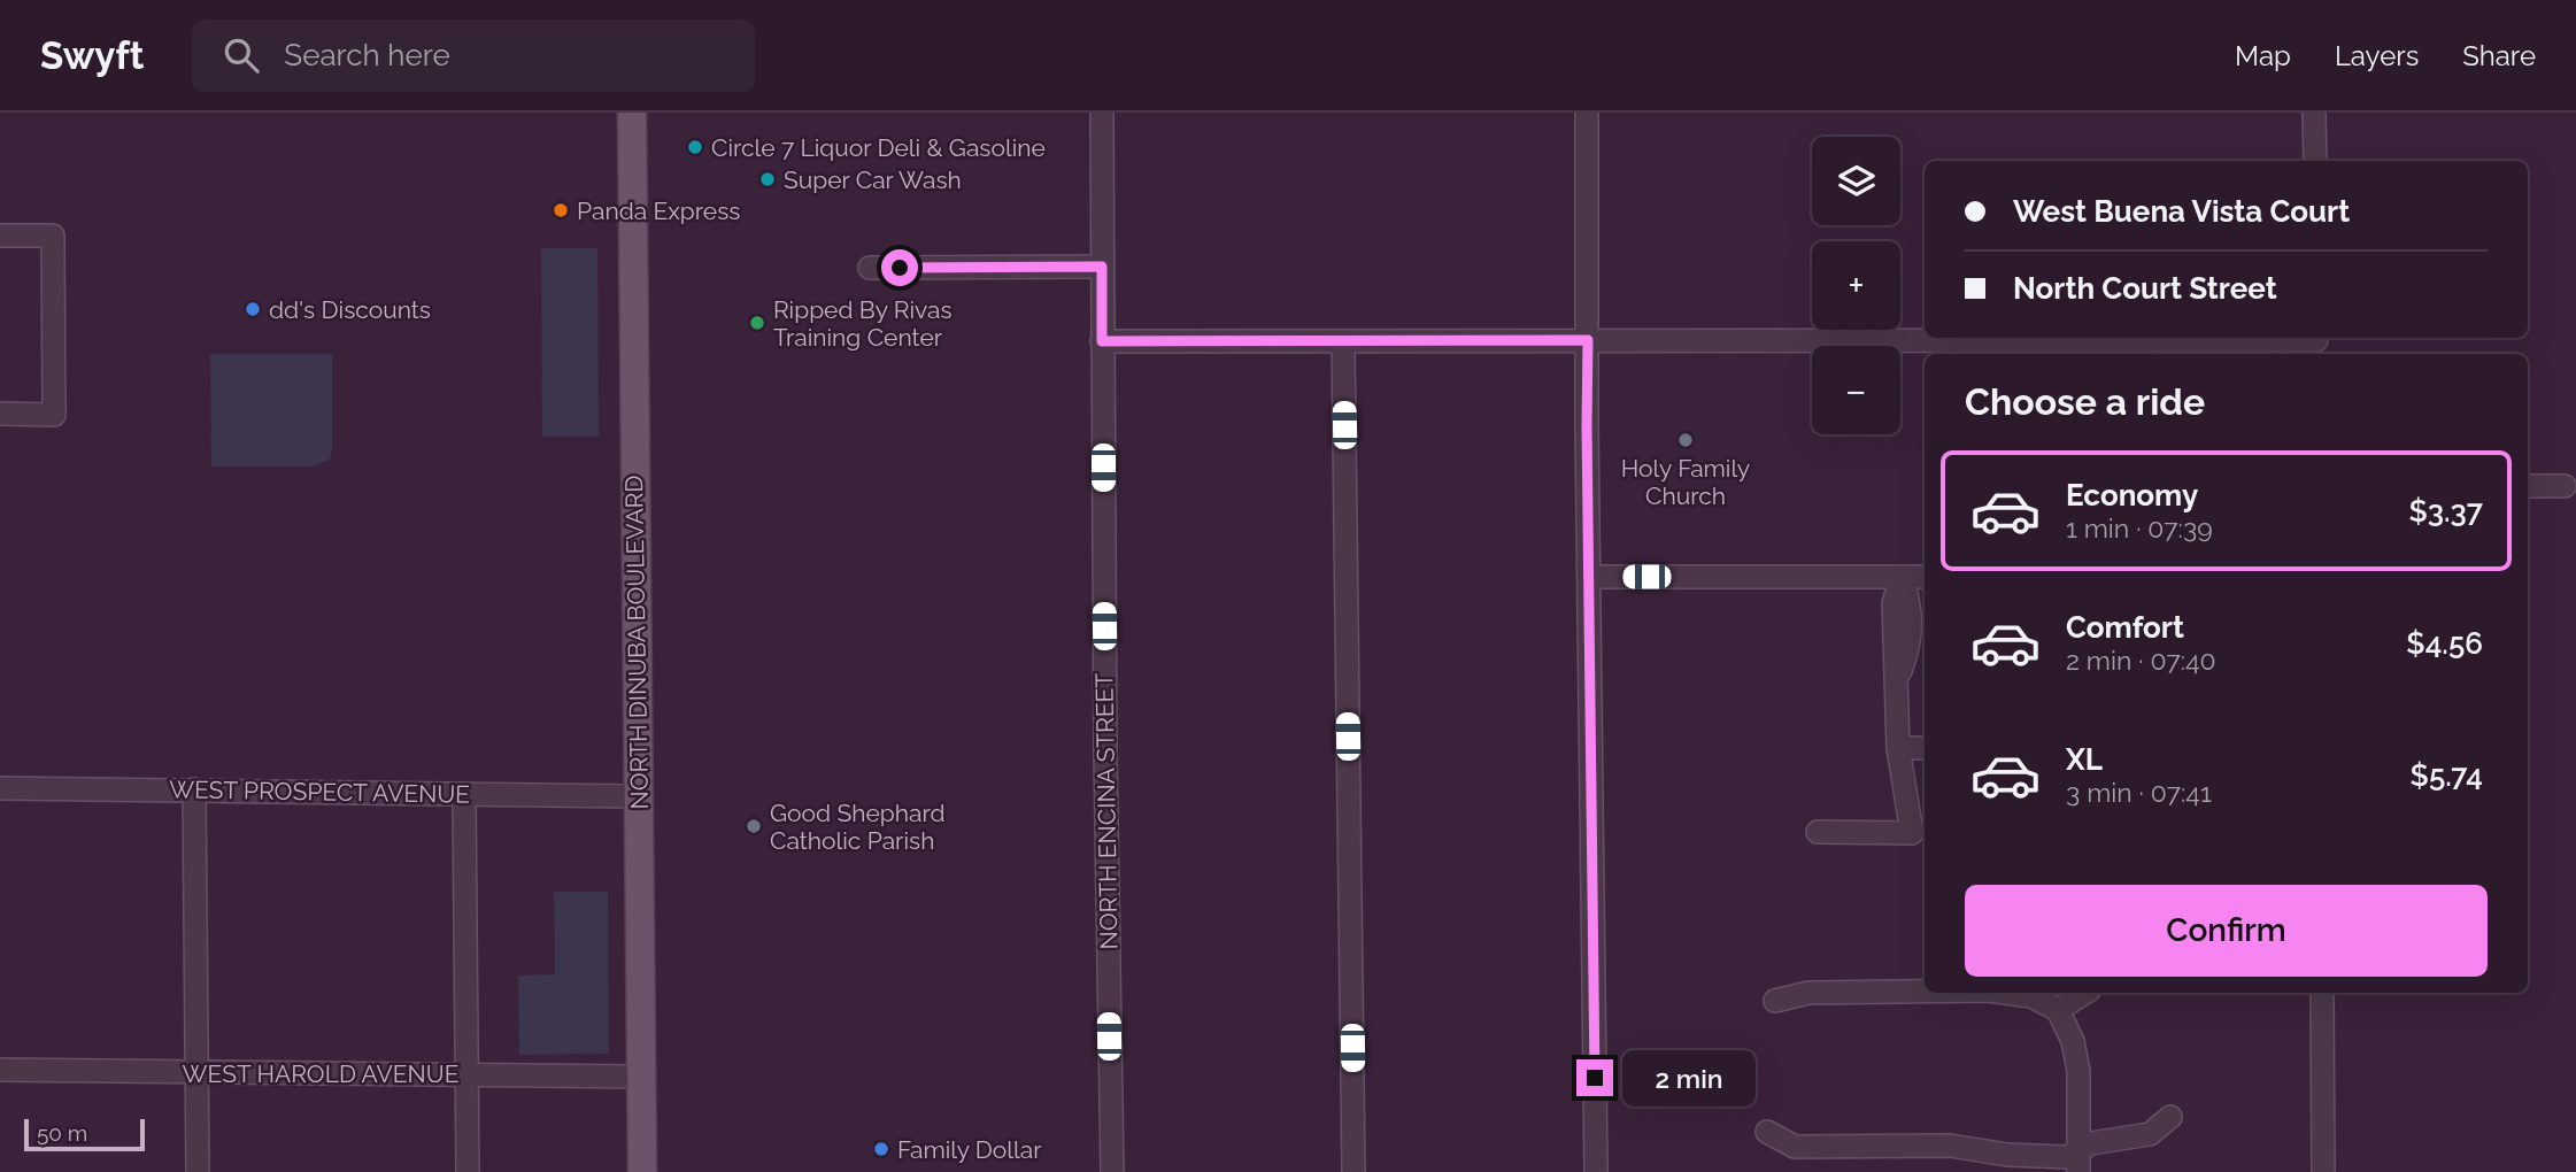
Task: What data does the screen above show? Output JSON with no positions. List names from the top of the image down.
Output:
{
  "streets": {
    "main road": ["NORTH DINUBA BOULEVARD"],
    "street": ["WEST PROSPECT AVENUE", "NORTH ENCINA STREET", "WEST HAROLD AVENUE"]
  },
  "crossings": [
    ["NORTH DINUBA BOULEVARD", "WEST PROSPECT AVENUE"],
    ["NORTH DINUBA BOULEVARD", "WEST HAROLD AVENUE"]
  ],
  "places": [
    "Circle 7 Liquor Deli & Gasoline",
    "Super Car Wash",
    "Panda Express",
    "dd's Discounts",
    "Ripped By Rivas Training Center",
    "Holy Family Church",
    "Good Shephard Catholic Parish",
    "Family Dollar"
  ],
  "scale_bar": "50 m",
  "page": {
    "header": "Swyft",
    "search": "Search here",
    "nav": ["Map", "Layers", "Share"],
    "map_buttons": ["+", "−"],
    "banner": ["West Buena Vista Court", "North Court Street"],
    "heading": "Choose a ride",
    "list": [
      {
        "name": "Economy",
        "note": "1 min · 07:39",
        "value": "$3.37"
      },
      {
        "name": "Comfort",
        "note": "2 min · 07:40",
        "value": "$4.56"
      },
      {
        "name": "XL",
        "note": "3 min · 07:41",
        "value": "$5.74"
      }
    ],
    "buttons": "Confirm",
    "bubble": "2 min",
    "scale": "50 m"
  }
}
